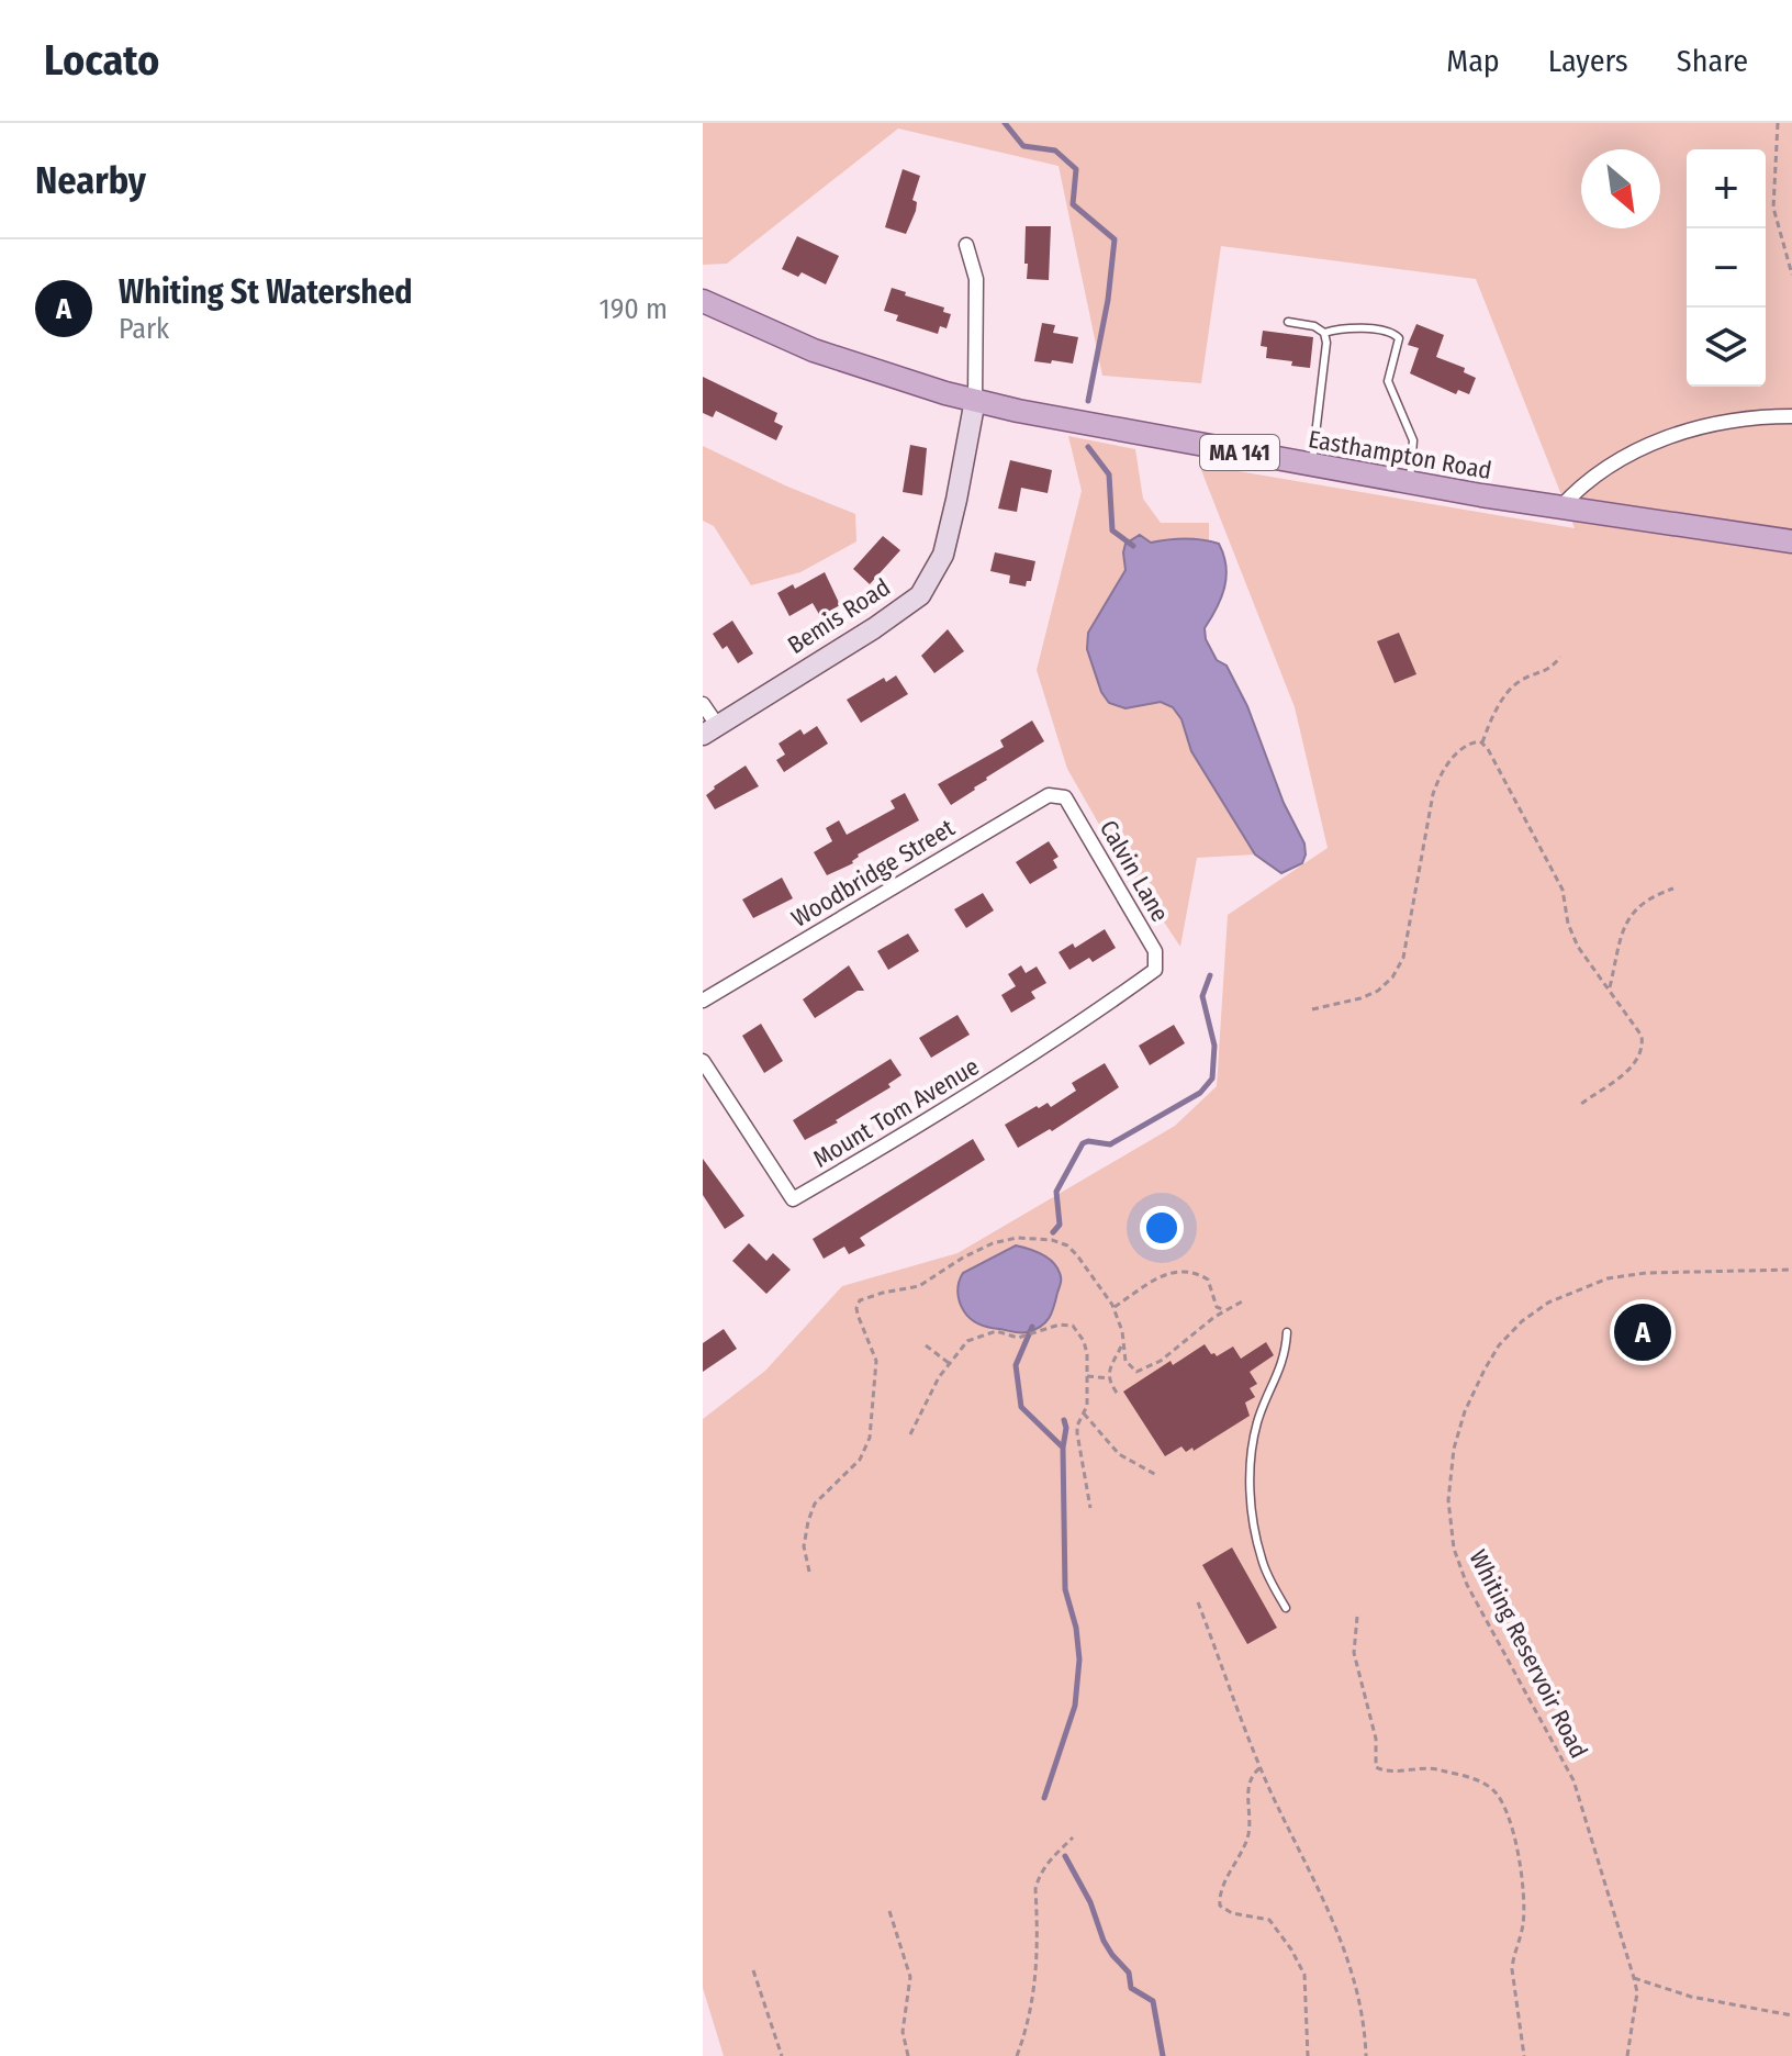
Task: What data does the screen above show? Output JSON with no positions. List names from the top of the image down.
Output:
{
  "streets": {
    "main road": ["MA 141", "Easthampton Road"],
    "street": [
      "Bemis Road",
      "Calvin Lane",
      "Woodbridge Street",
      "Mount Tom Avenue"
    ],
    "path": ["Whiting Reservoir Road"]
  },
  "crossings": [
    ["Easthampton Road", "Bemis Road"],
    ["Calvin Lane", "Woodbridge Street"],
    ["Calvin Lane", "Mount Tom Avenue"]
  ],
  "north": "bottom right",
  "page": {
    "header": "Locato",
    "nav": ["Map", "Layers", "Share"],
    "heading": "Nearby",
    "map_buttons": ["+", "−"],
    "list": [
      {
        "mark": "A",
        "name": "Whiting St Watershed",
        "note": "Park",
        "value": "190 m"
      }
    ],
    "pins": "A"
  }
}
